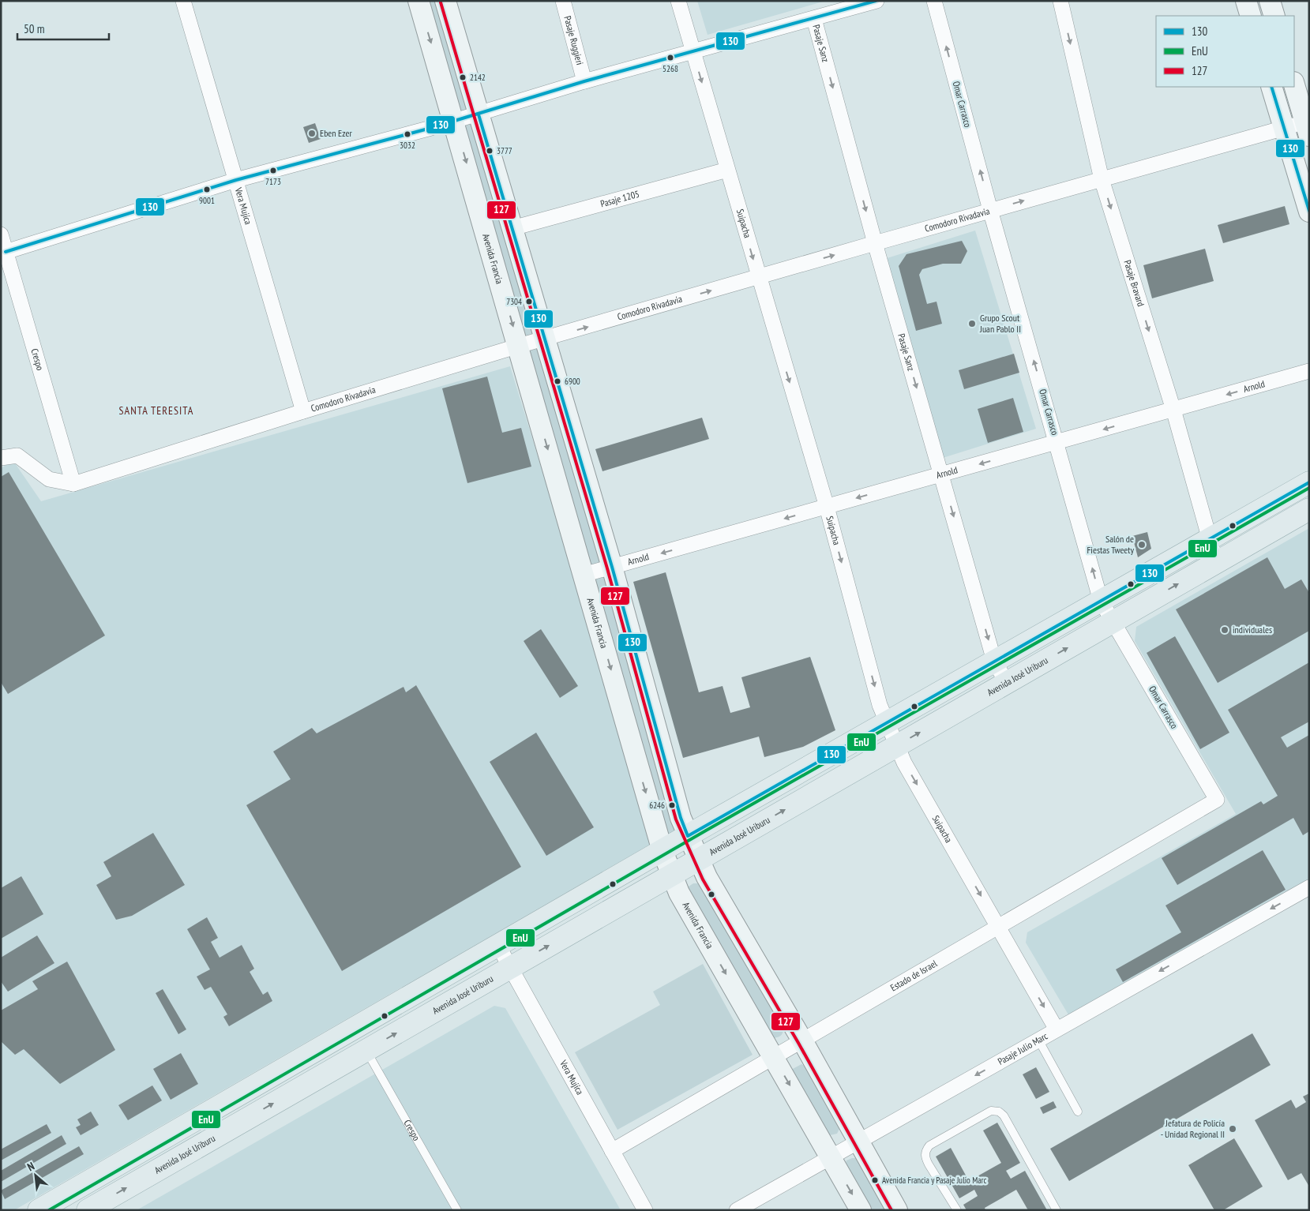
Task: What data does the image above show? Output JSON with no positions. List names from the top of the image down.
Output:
{
  "streets": {
    "main road": ["Avenida Francia", "Avenida José Uriburu"],
    "street": [
      "Pasaje Ruggieri",
      "Pasaje Sanz",
      "Omar Carrasco",
      "Pasaje 1205",
      "Vera Mujíca",
      "Comodoro Rivadavia",
      "Suipacha",
      "Pasaje Bravard",
      "Crespo",
      "Arnold",
      "Estado de Israel",
      "Pasaje Julio Marc"
    ]
  },
  "crossings": [
    ["Pasaje Sanz", "Comodoro Rivadavia"],
    ["Pasaje Sanz", "Arnold"],
    ["Pasaje Sanz", "Avenida José Uriburu"],
    ["Omar Carrasco", "Comodoro Rivadavia"],
    ["Omar Carrasco", "Arnold"],
    ["Omar Carrasco", "Avenida José Uriburu"],
    ["Omar Carrasco", "Estado de Israel"],
    ["Pasaje 1205", "Suipacha"],
    ["Vera Mujíca", "Comodoro Rivadavia"],
    ["Vera Mujíca", "Avenida José Uriburu"],
    ["Vera Mujíca", "Estado de Israel"],
    ["Comodoro Rivadavia", "Suipacha"],
    ["Comodoro Rivadavia", "Avenida Francia"],
    ["Comodoro Rivadavia", "Pasaje Bravard"],
    ["Comodoro Rivadavia", "Crespo"],
    ["Suipacha", "Arnold"],
    ["Suipacha", "Avenida José Uriburu"],
    ["Suipacha", "Estado de Israel"],
    ["Suipacha", "Pasaje Julio Marc"],
    ["Avenida Francia", "Arnold"],
    ["Avenida Francia", "Avenida José Uriburu"],
    ["Avenida Francia", "Estado de Israel"],
    ["Avenida Francia", "Pasaje Julio Marc"],
    ["Pasaje Bravard", "Arnold"],
    ["Pasaje Bravard", "Avenida José Uriburu"],
    ["Crespo", "Avenida José Uriburu"]
  ],
  "one_way": [
    "Pasaje Sanz",
    "Omar Carrasco",
    "Comodoro Rivadavia",
    "Suipacha",
    "Pasaje Bravard",
    "Arnold",
    "Pasaje Julio Marc"
  ],
  "districts": ["SANTA TERESITA"],
  "places": [
    "5268",
    "2142",
    "Eben Ezer",
    "3032",
    "3777",
    "7173",
    "9001",
    "7304",
    "Grupo Scout Juan Pablo II",
    "6900",
    "Salón de Fiestas Tweety",
    "individuales",
    "6246",
    "Jefatura de Policía - Unidad Regional II",
    "Avenida Francia y Pasaje Julio Marc"
  ],
  "lines": ["transit line 130", "transit line 127", "transit line EnU"],
  "legend": ["130", "EnU", "127"],
  "scale_bar": "50 m",
  "north": "top left"
}
